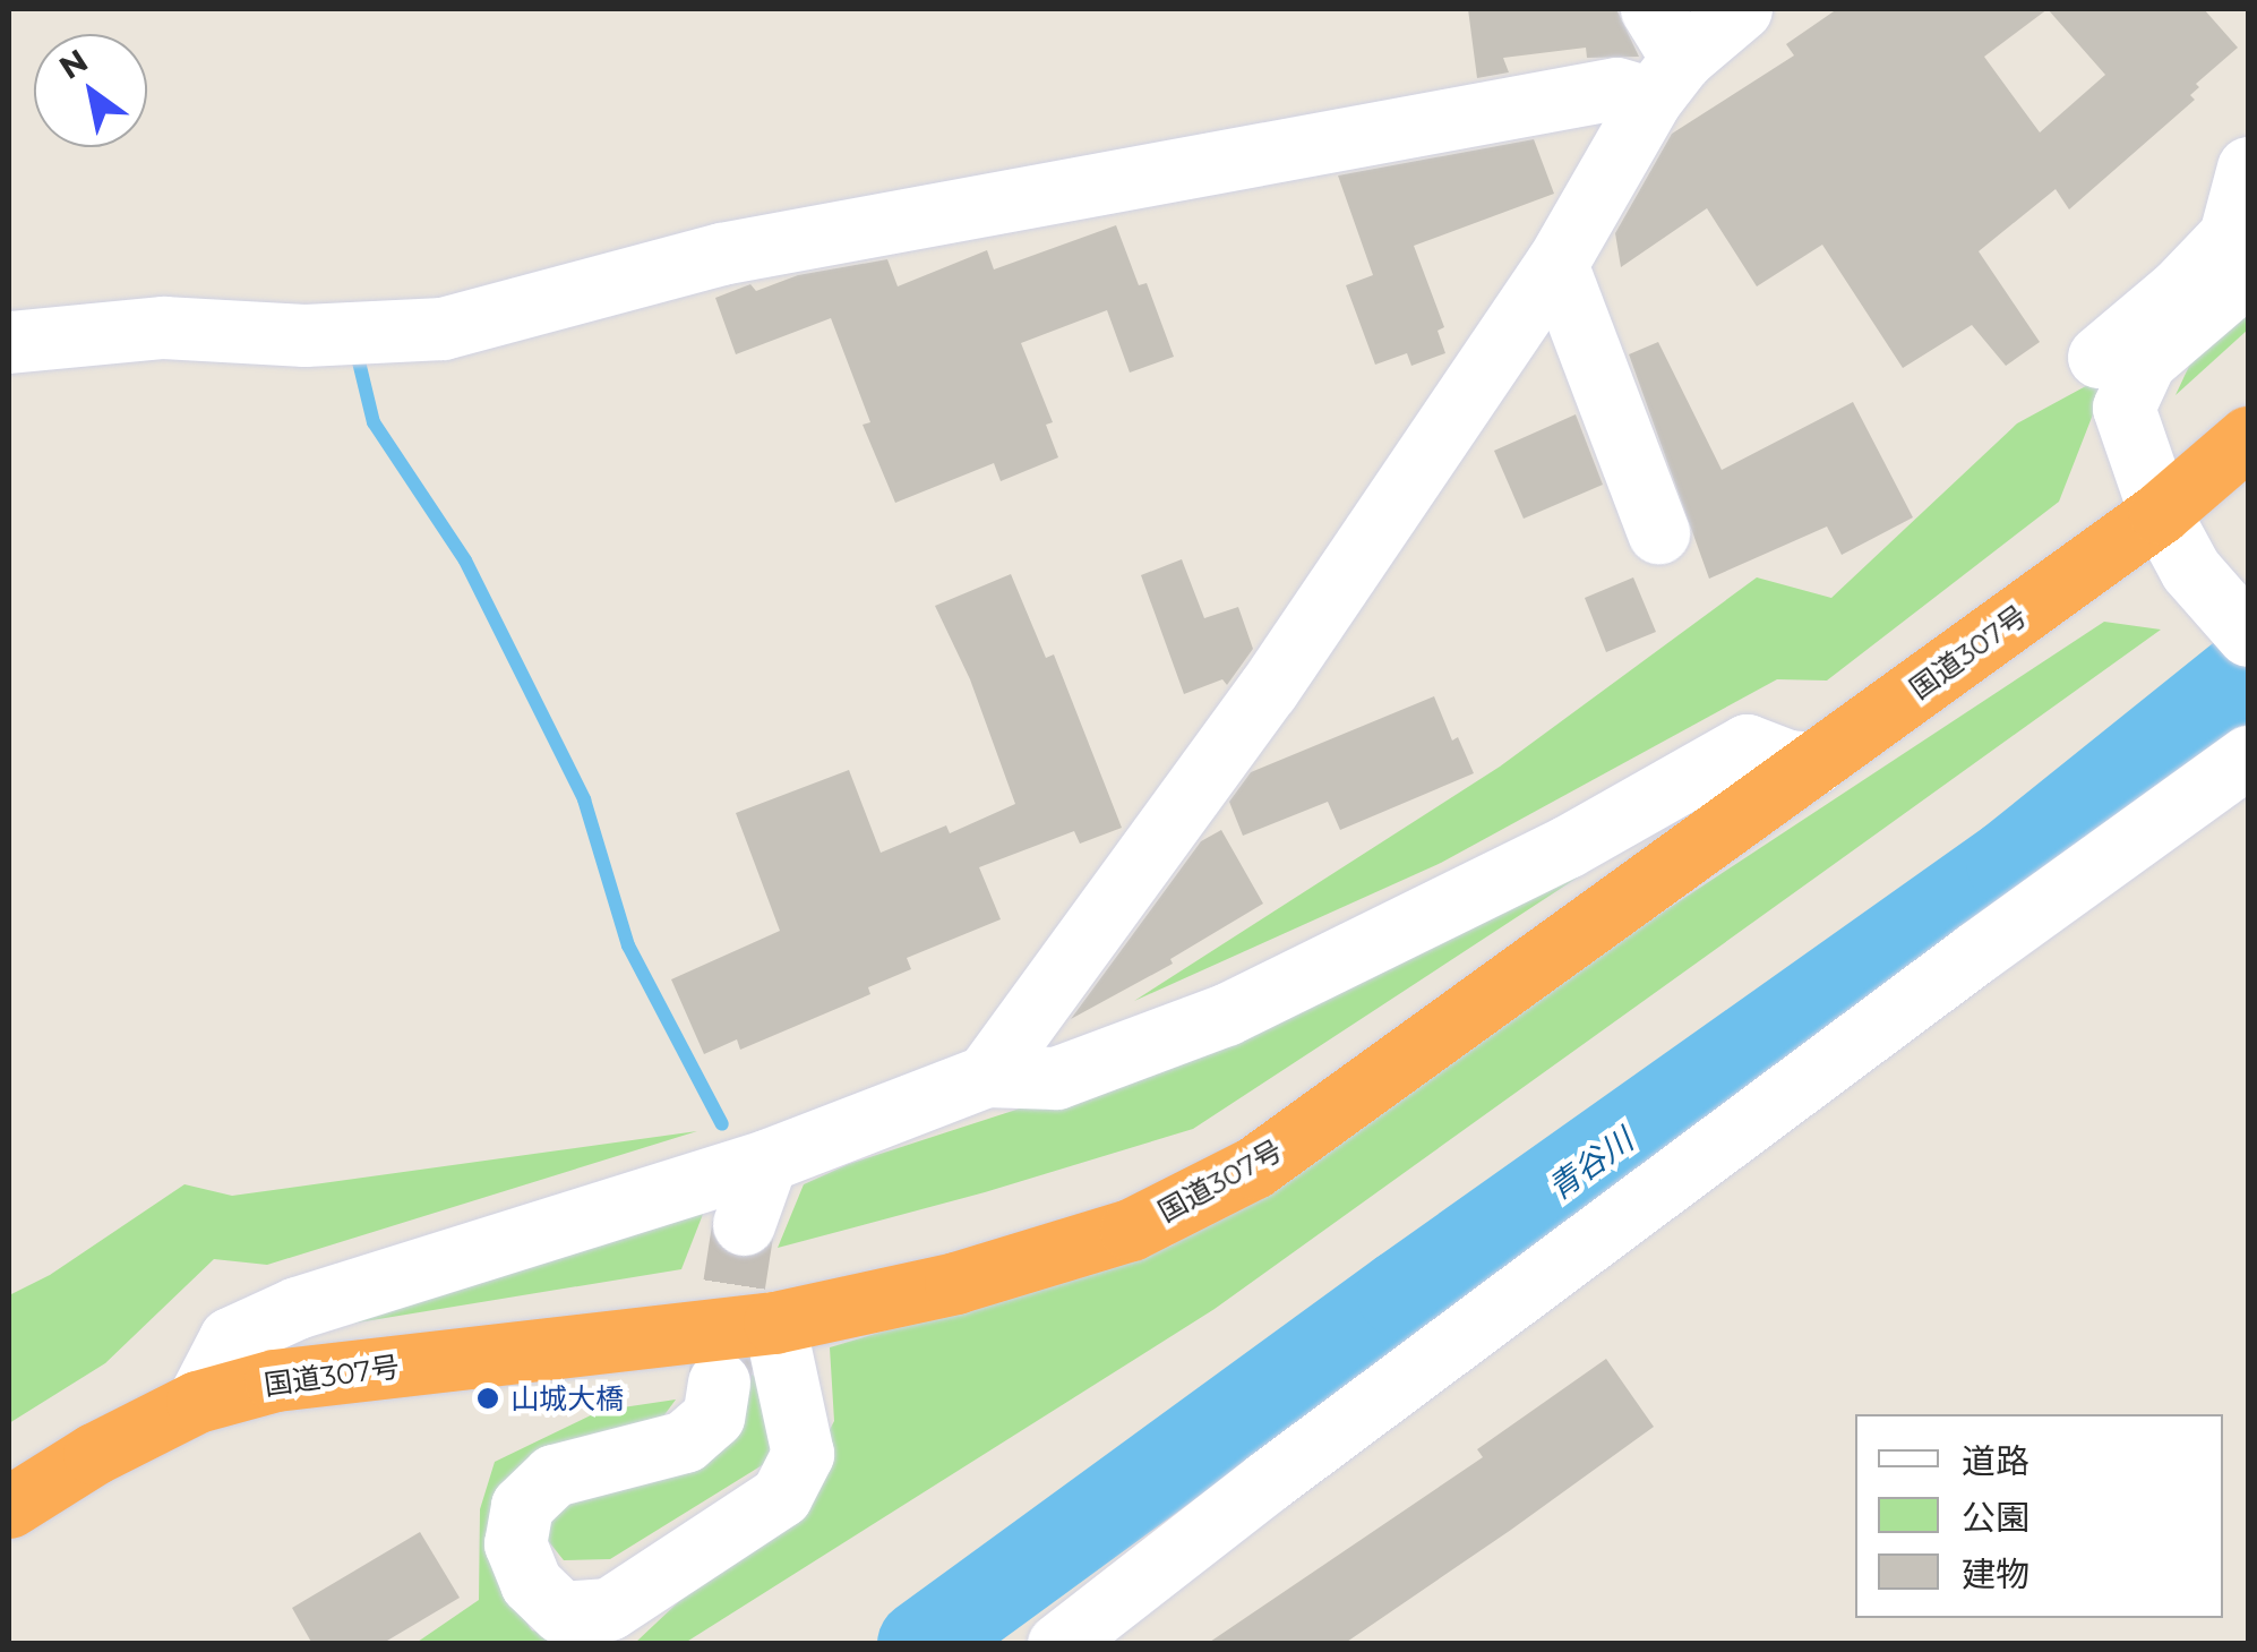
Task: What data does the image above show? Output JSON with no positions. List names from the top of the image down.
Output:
{
  "streets": {
    "highway": ["国道307号"]
  },
  "water": ["青谷川"],
  "places": ["山城大橋"],
  "legend": ["道路", "公園", "建物"],
  "north": "top left"
}
